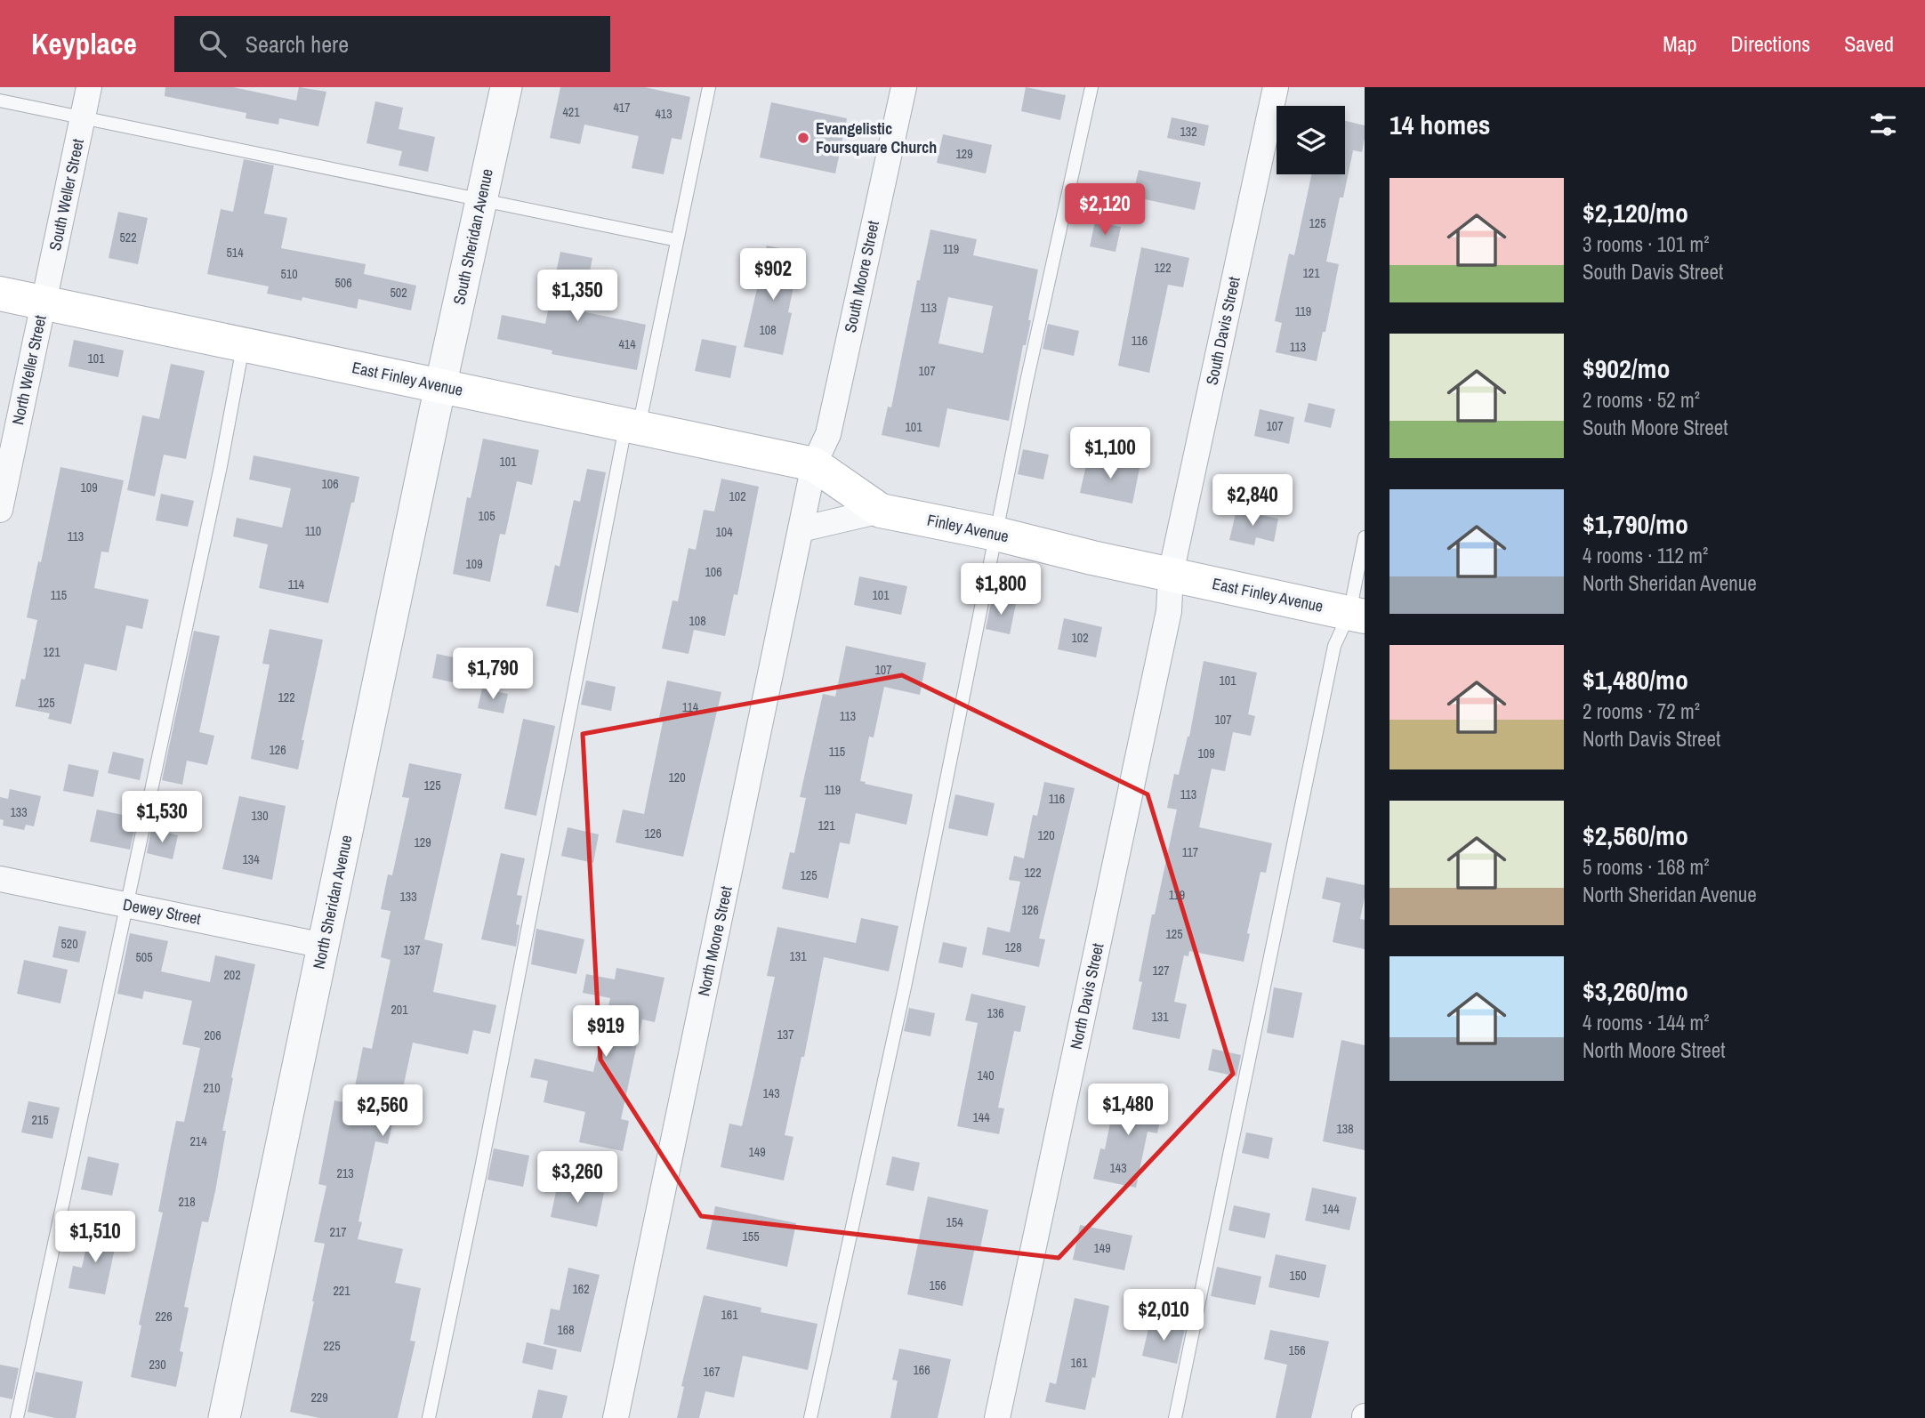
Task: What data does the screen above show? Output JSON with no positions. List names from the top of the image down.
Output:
{
  "streets": {
    "main road": ["East Finley Avenue", "Finley Avenue"],
    "street": [
      "South Weller Street",
      "South Sheridan Avenue",
      "South Moore Street",
      "South Davis Street",
      "North Weller Street",
      "North Sheridan Avenue",
      "Dewey Street",
      "North Moore Street",
      "North Davis Street"
    ]
  },
  "crossings": [
    ["South Weller Street", "North Weller Street"],
    ["South Weller Street", "East Finley Avenue"],
    ["South Sheridan Avenue", "East Finley Avenue"],
    ["South Sheridan Avenue", "North Sheridan Avenue"],
    ["South Moore Street", "East Finley Avenue"],
    ["South Moore Street", "Finley Avenue"],
    ["South Moore Street", "North Moore Street"],
    ["South Davis Street", "East Finley Avenue"],
    ["South Davis Street", "Finley Avenue"],
    ["South Davis Street", "North Davis Street"],
    ["North Weller Street", "East Finley Avenue"],
    ["East Finley Avenue", "Finley Avenue"],
    ["East Finley Avenue", "North Sheridan Avenue"],
    ["East Finley Avenue", "North Moore Street"],
    ["East Finley Avenue", "North Davis Street"],
    ["Finley Avenue", "North Moore Street"],
    ["Finley Avenue", "North Davis Street"],
    ["North Sheridan Avenue", "Dewey Street"]
  ],
  "places": ["Evangelistic Foursquare Church"],
  "house_numbers": [
    "417",
    "421",
    "413",
    "132",
    "129",
    "125",
    "522",
    "119",
    "514",
    "122",
    "121",
    "510",
    "506",
    "502",
    "113",
    "119",
    "108",
    "116",
    "414",
    "113",
    "101",
    "107",
    "107",
    "101",
    "101",
    "106",
    "109",
    "102",
    "105",
    "110",
    "104",
    "113",
    "109",
    "106",
    "114",
    "115",
    "101",
    "108",
    "102",
    "121",
    "107",
    "101",
    "122",
    "125",
    "114",
    "113",
    "107",
    "126",
    "115",
    "109",
    "120",
    "125",
    "119",
    "113",
    "116",
    "133",
    "130",
    "121",
    "126",
    "120",
    "129",
    "117",
    "134",
    "122",
    "125",
    "119",
    "133",
    "126",
    "125",
    "520",
    "128",
    "137",
    "131",
    "505",
    "127",
    "202",
    "201",
    "136",
    "131",
    "137",
    "206",
    "140",
    "210",
    "143",
    "144",
    "215",
    "138",
    "214",
    "149",
    "143",
    "213",
    "218",
    "144",
    "154",
    "217",
    "155",
    "149",
    "150",
    "156",
    "162",
    "221",
    "161",
    "226",
    "168",
    "225",
    "156",
    "161",
    "230",
    "166",
    "167",
    "229"
  ],
  "page": {
    "header": "Keyplace",
    "search": "Search here",
    "nav": ["Map", "Directions", "Saved"],
    "heading": "14 homes",
    "list": [
      {
        "name": "$2,120/mo",
        "note": "3 rooms · 101 m² · South Davis Street"
      },
      {
        "name": "$902/mo",
        "note": "2 rooms · 52 m² · South Moore Street"
      },
      {
        "name": "$1,790/mo",
        "note": "4 rooms · 112 m² · North Sheridan Avenue"
      },
      {
        "name": "$1,480/mo",
        "note": "2 rooms · 72 m² · North Davis Street"
      },
      {
        "name": "$2,560/mo",
        "note": "5 rooms · 168 m² · North Sheridan Avenue"
      },
      {
        "name": "$3,260/mo",
        "note": "4 rooms · 144 m² · North Moore Street"
      }
    ],
    "price": [
      "$2,120",
      "$902",
      "$1,350",
      "$1,100",
      "$2,840",
      "$1,800",
      "$1,790",
      "$1,530",
      "$919",
      "$1,480",
      "$2,560",
      "$3,260",
      "$1,510",
      "$2,010"
    ]
  }
}
